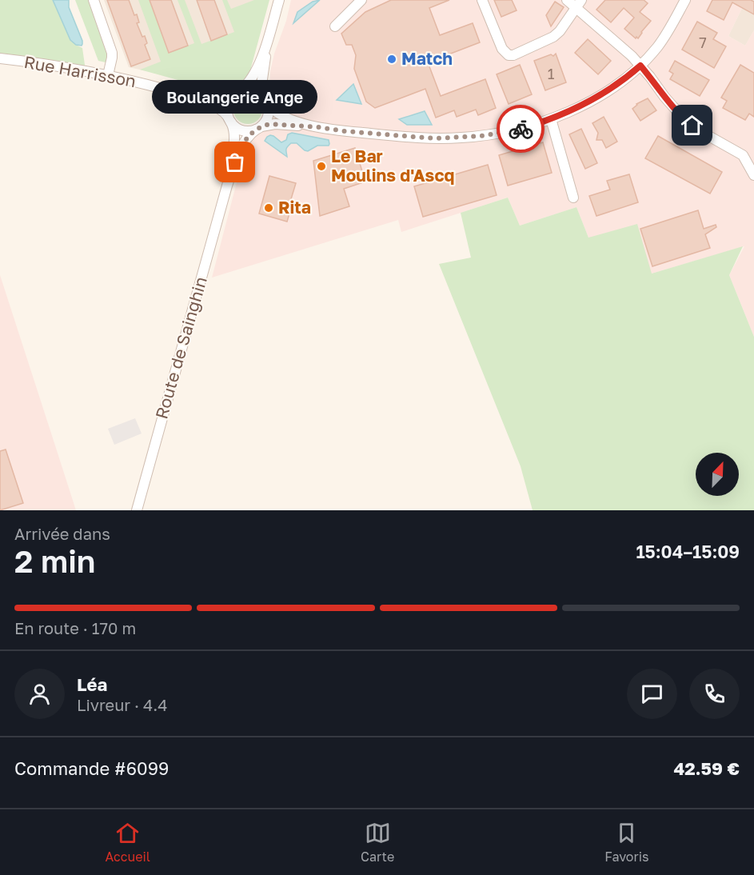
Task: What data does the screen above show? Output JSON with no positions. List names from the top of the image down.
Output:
{
  "streets": {
    "street": ["Rue Harrisson", "Route de Sainghin"]
  },
  "crossings": [
    ["Rue Harrisson", "Route de Sainghin"]
  ],
  "places": [
    "Match",
    "Boulangerie Ange",
    "Le Bar Moulins d'Ascq",
    "Rita"
  ],
  "house_numbers": ["7", "1"],
  "north": "top right",
  "page": {
    "bubble": "Boulangerie Ange",
    "heading": ["2 min", "Arrivée dans", "15:04–15:09"],
    "panel": [
      "Léa",
      "Livreur · 4.4",
      "Commande #6099",
      "42.59 €"
    ],
    "bar": "En route · 170 m",
    "tabs": ["Accueil", "Carte", "Favoris"]
  }
}
